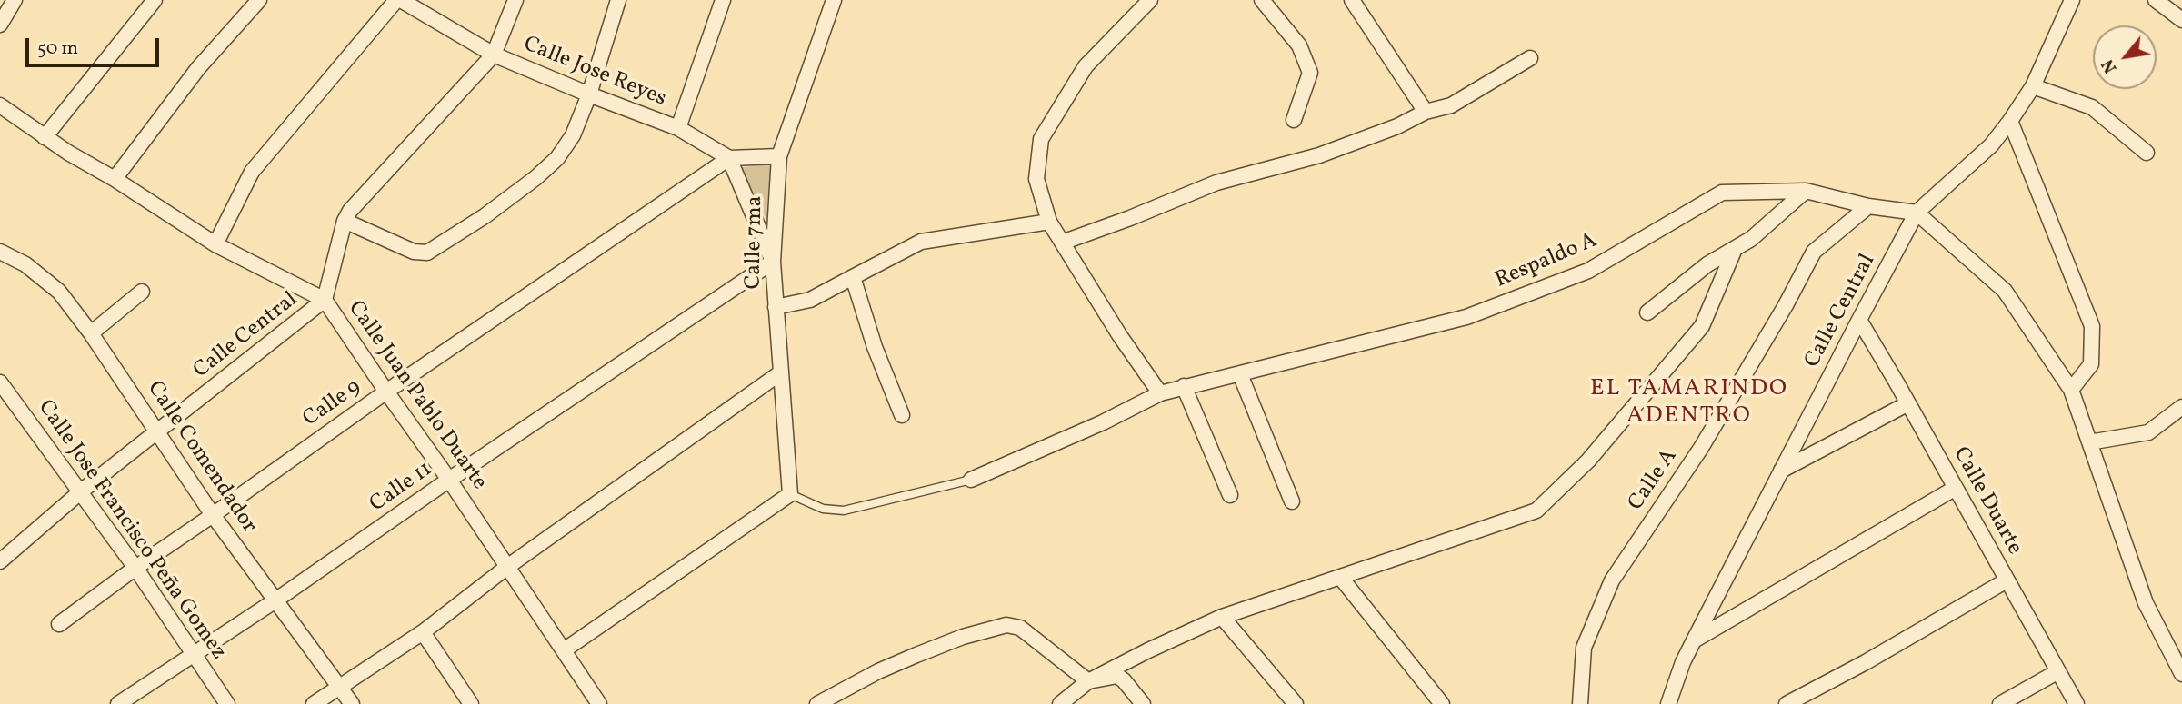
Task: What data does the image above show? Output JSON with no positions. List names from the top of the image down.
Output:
{
  "streets": {
    "street": [
      "Calle Jose Reyes",
      "Calle 7ma",
      "Respaldo A",
      "Calle Central",
      "Calle Juan Pablo Duarte",
      "Calle 9",
      "Calle Comendador",
      "Calle A",
      "Calle 11",
      "Calle Duarte",
      "Calle Jose Francisco Peña Gomez"
    ]
  },
  "crossings": [
    ["Calle Jose Reyes", "Calle Central"],
    ["Calle Jose Reyes", "Calle 9"],
    ["Calle 7ma", "Calle 11"],
    ["Respaldo A", "Calle Central"],
    ["Respaldo A", "Calle A"],
    ["Calle Central", "Calle Juan Pablo Duarte"],
    ["Calle Central", "Calle Comendador"],
    ["Calle Central", "Calle Duarte"],
    ["Calle Central", "Calle Jose Francisco Peña Gomez"],
    ["Calle Juan Pablo Duarte", "Calle 9"],
    ["Calle Juan Pablo Duarte", "Calle 11"],
    ["Calle 9", "Calle Comendador"],
    ["Calle 9", "Calle Jose Francisco Peña Gomez"],
    ["Calle Comendador", "Calle 11"],
    ["Calle 11", "Calle Jose Francisco Peña Gomez"]
  ],
  "districts": ["EL TAMARINDO ADENTRO"],
  "scale_bar": "50 m",
  "north": "bottom left"
}
